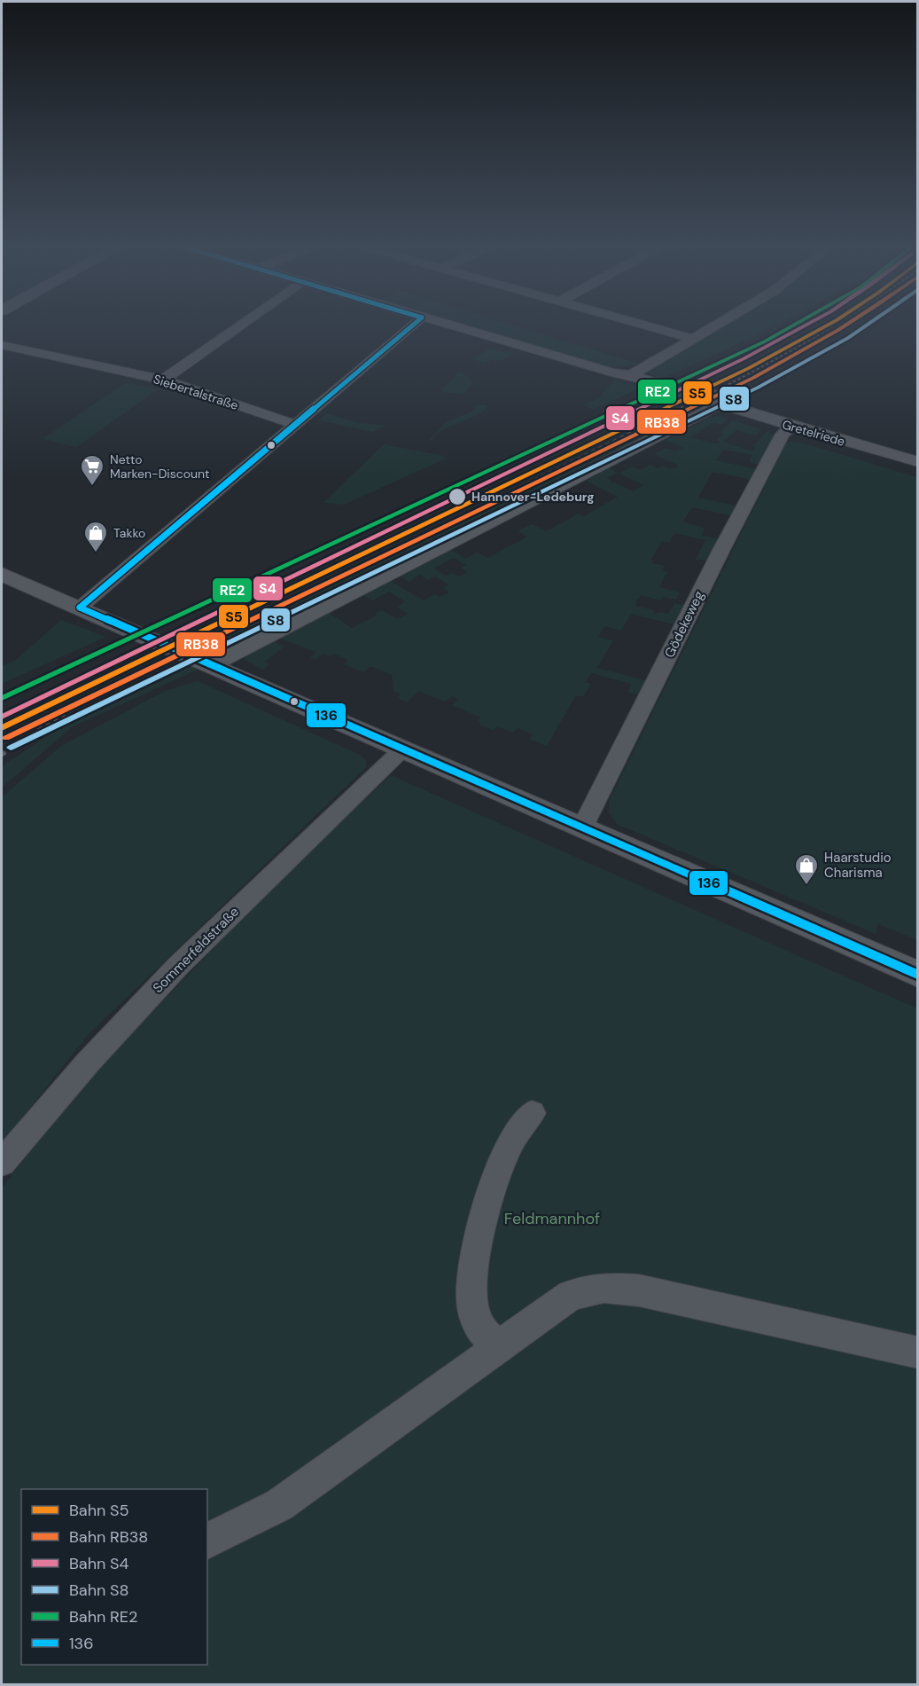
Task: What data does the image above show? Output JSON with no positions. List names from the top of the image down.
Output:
{
  "streets": {
    "street": [
      "Siebertalstraße",
      "Gretelriede",
      "Gödekeweg",
      "Sommerfeldstraße"
    ]
  },
  "crossings": [
    ["Gretelriede", "Gödekeweg"]
  ],
  "parks": ["Feldmannhof"],
  "places": {
    "supermarket": ["Netto Marken-Discount"],
    "other": ["Hannover-Ledeburg"],
    "shop": ["Takko", "Haarstudio Charisma"]
  },
  "lines": [
    "rail line S5",
    "rail line RB38",
    "rail line S4",
    "rail line S8",
    "rail line RE2",
    "transit line 136"
  ],
  "legend": [
    "Bahn S5",
    "Bahn RB38",
    "Bahn S4",
    "Bahn S8",
    "Bahn RE2",
    "136"
  ]
}
